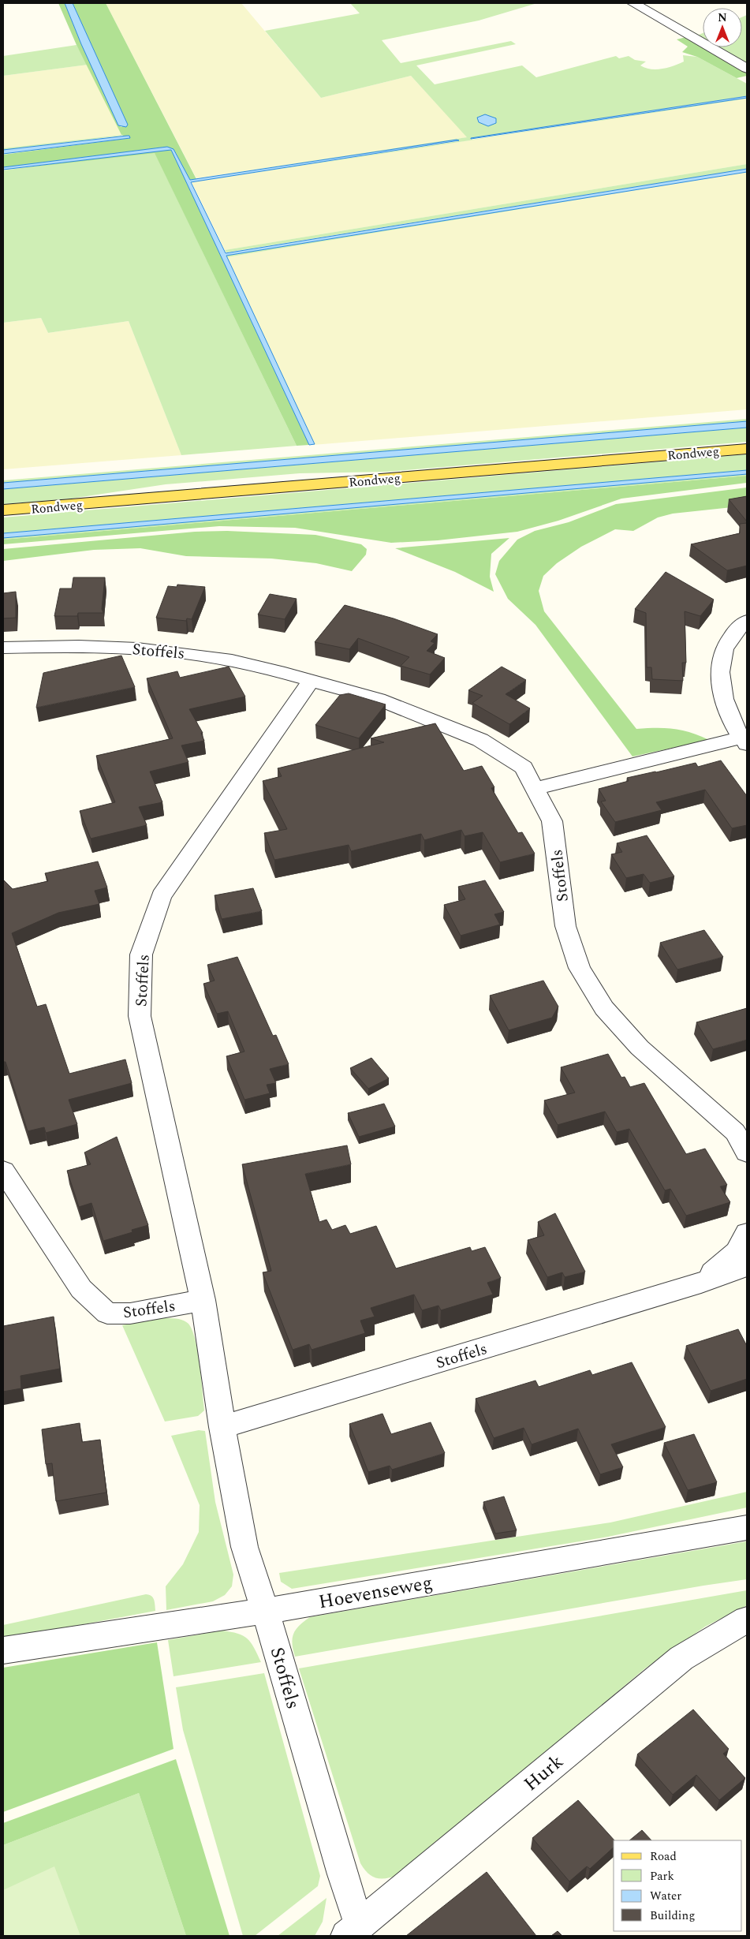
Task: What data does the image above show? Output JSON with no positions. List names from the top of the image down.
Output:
{
  "streets": {
    "main road": ["Rondweg"],
    "street": ["Stoffels", "Hoevenseweg", "Hurk"]
  },
  "crossings": [
    ["Stoffels", "Hoevenseweg"],
    ["Stoffels", "Hurk"]
  ],
  "legend": [
    "Road",
    "Park",
    "Water",
    "Building"
  ],
  "north": "top"
}
